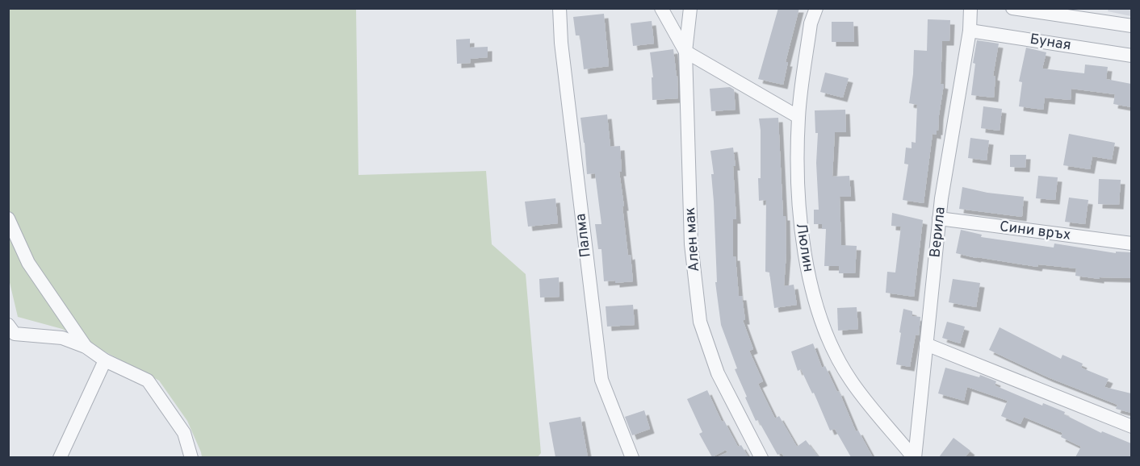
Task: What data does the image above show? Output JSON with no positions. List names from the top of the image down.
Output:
{
  "streets": {
    "street": [
      "Буная",
      "Сини връх",
      "Верила",
      "Палма",
      "Ален мак",
      "Люлин"
    ]
  },
  "crossings": [
    ["Буная", "Верила"],
    ["Сини връх", "Верила"],
    ["Верила", "Люлин"]
  ]
}
